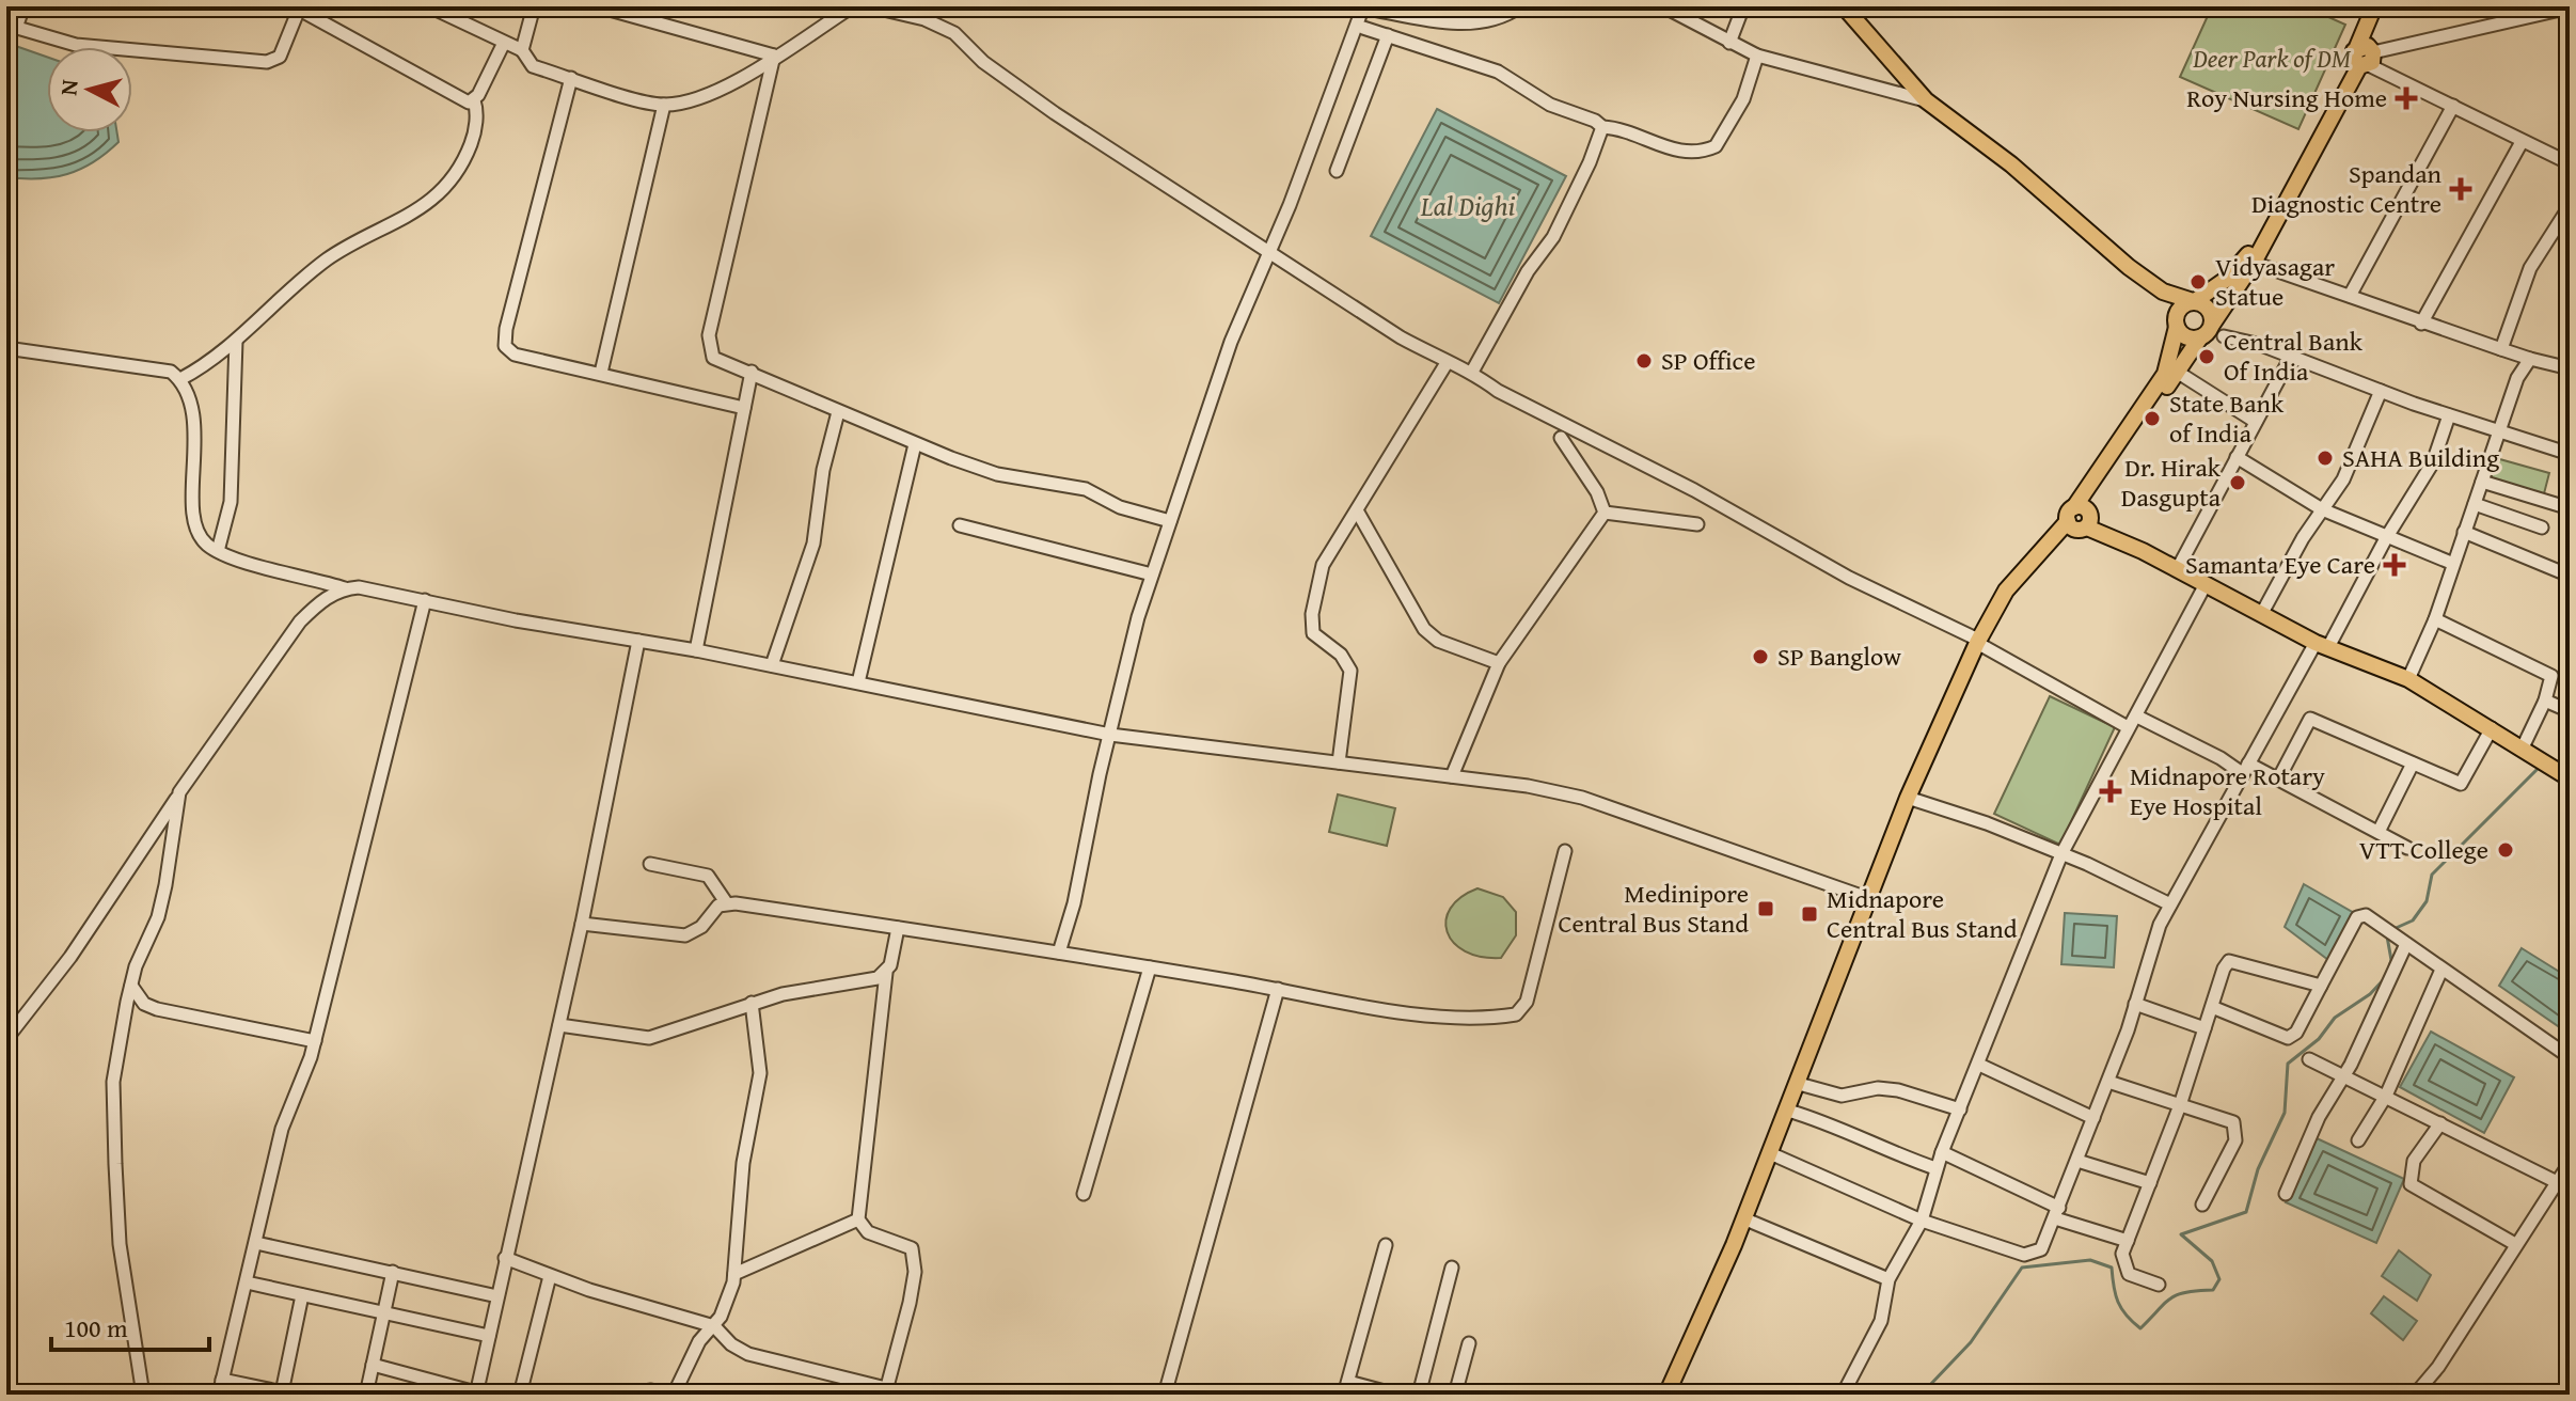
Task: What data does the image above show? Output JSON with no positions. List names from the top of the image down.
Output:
{
  "water": ["Lal Dighi"],
  "parks": ["Deer Park of DM"],
  "places": {
    "health": [
      "Roy Nursing Home",
      "Spandan Diagnostic Centre",
      "Samanta Eye Care",
      "Midnapore Rotary Eye Hospital"
    ],
    "other": [
      "Vidyasagar Statue",
      "Central Bank Of India",
      "SP Office",
      "State Bank of India",
      "SAHA Building",
      "Dr. Hirak Dasgupta",
      "SP Banglow",
      "VTT College"
    ],
    "transit": ["Medinipore Central Bus Stand", "Midnapore Central Bus Stand"]
  },
  "scale_bar": "100 m",
  "north": "left"
}
